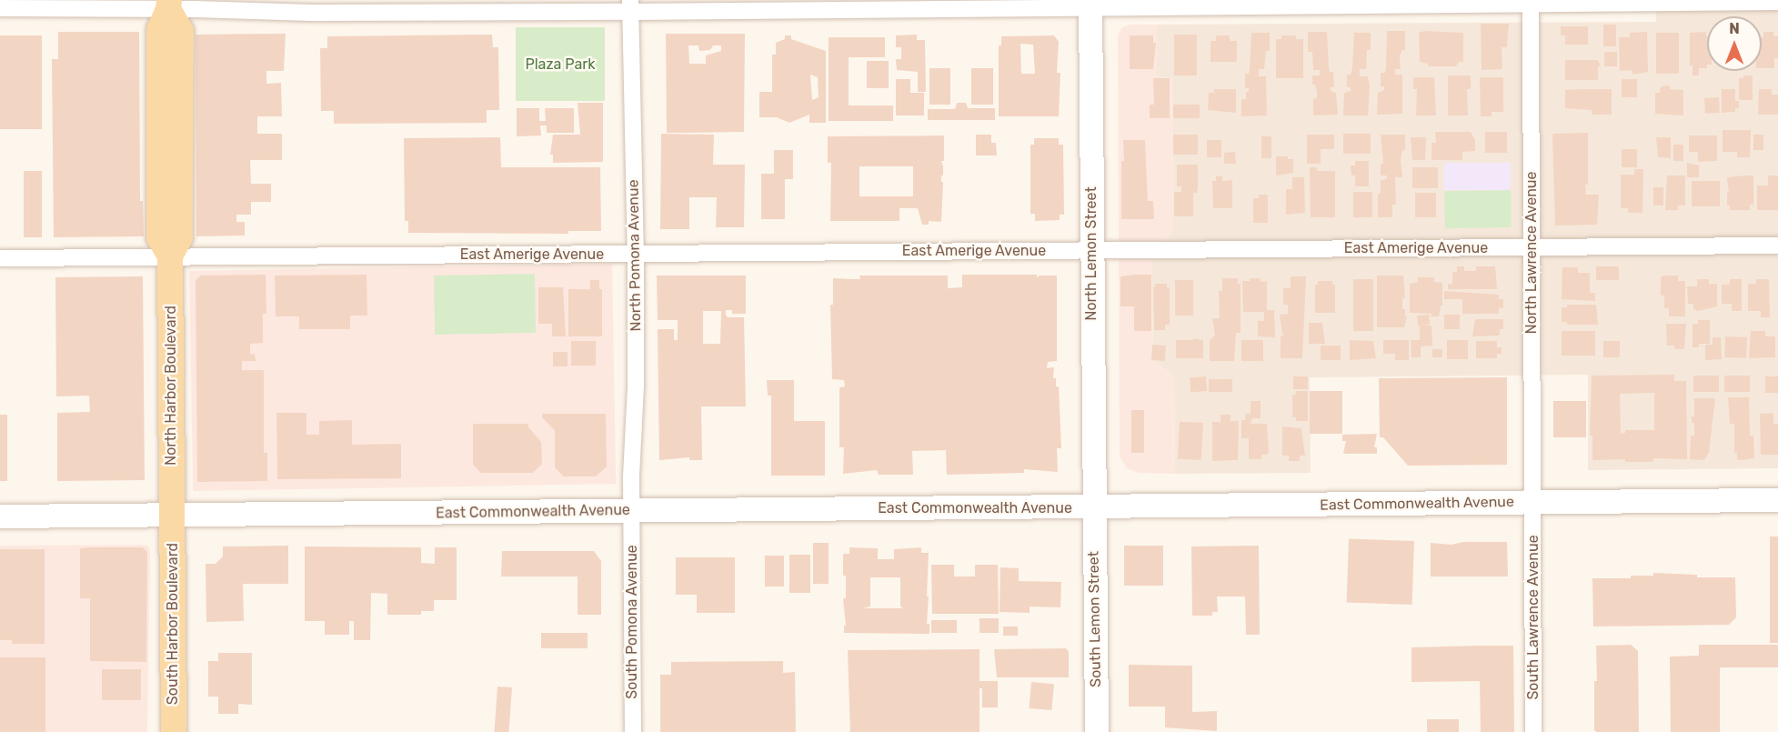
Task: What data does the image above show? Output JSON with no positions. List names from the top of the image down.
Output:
{
  "streets": {
    "main road": [
      "North Lemon Street",
      "North Harbor Boulevard",
      "East Commonwealth Avenue",
      "South Lemon Street",
      "South Harbor Boulevard"
    ],
    "street": [
      "East Amerige Avenue",
      "North Lawrence Avenue",
      "North Pomona Avenue",
      "South Lawrence Avenue",
      "South Pomona Avenue"
    ]
  },
  "crossings": [
    ["East Amerige Avenue", "North Lawrence Avenue"],
    ["East Amerige Avenue", "North Lemon Street"],
    ["East Amerige Avenue", "North Pomona Avenue"],
    ["East Amerige Avenue", "North Harbor Boulevard"],
    ["North Lawrence Avenue", "East Commonwealth Avenue"],
    ["North Lawrence Avenue", "South Lawrence Avenue"],
    ["North Lemon Street", "East Commonwealth Avenue"],
    ["North Lemon Street", "South Lemon Street"],
    ["North Pomona Avenue", "East Commonwealth Avenue"],
    ["North Pomona Avenue", "South Pomona Avenue"],
    ["North Harbor Boulevard", "East Commonwealth Avenue"],
    ["North Harbor Boulevard", "South Harbor Boulevard"],
    ["East Commonwealth Avenue", "South Lawrence Avenue"],
    ["East Commonwealth Avenue", "South Lemon Street"],
    ["East Commonwealth Avenue", "South Pomona Avenue"],
    ["East Commonwealth Avenue", "South Harbor Boulevard"]
  ],
  "parks": ["Plaza Park"],
  "north": "top"
}
